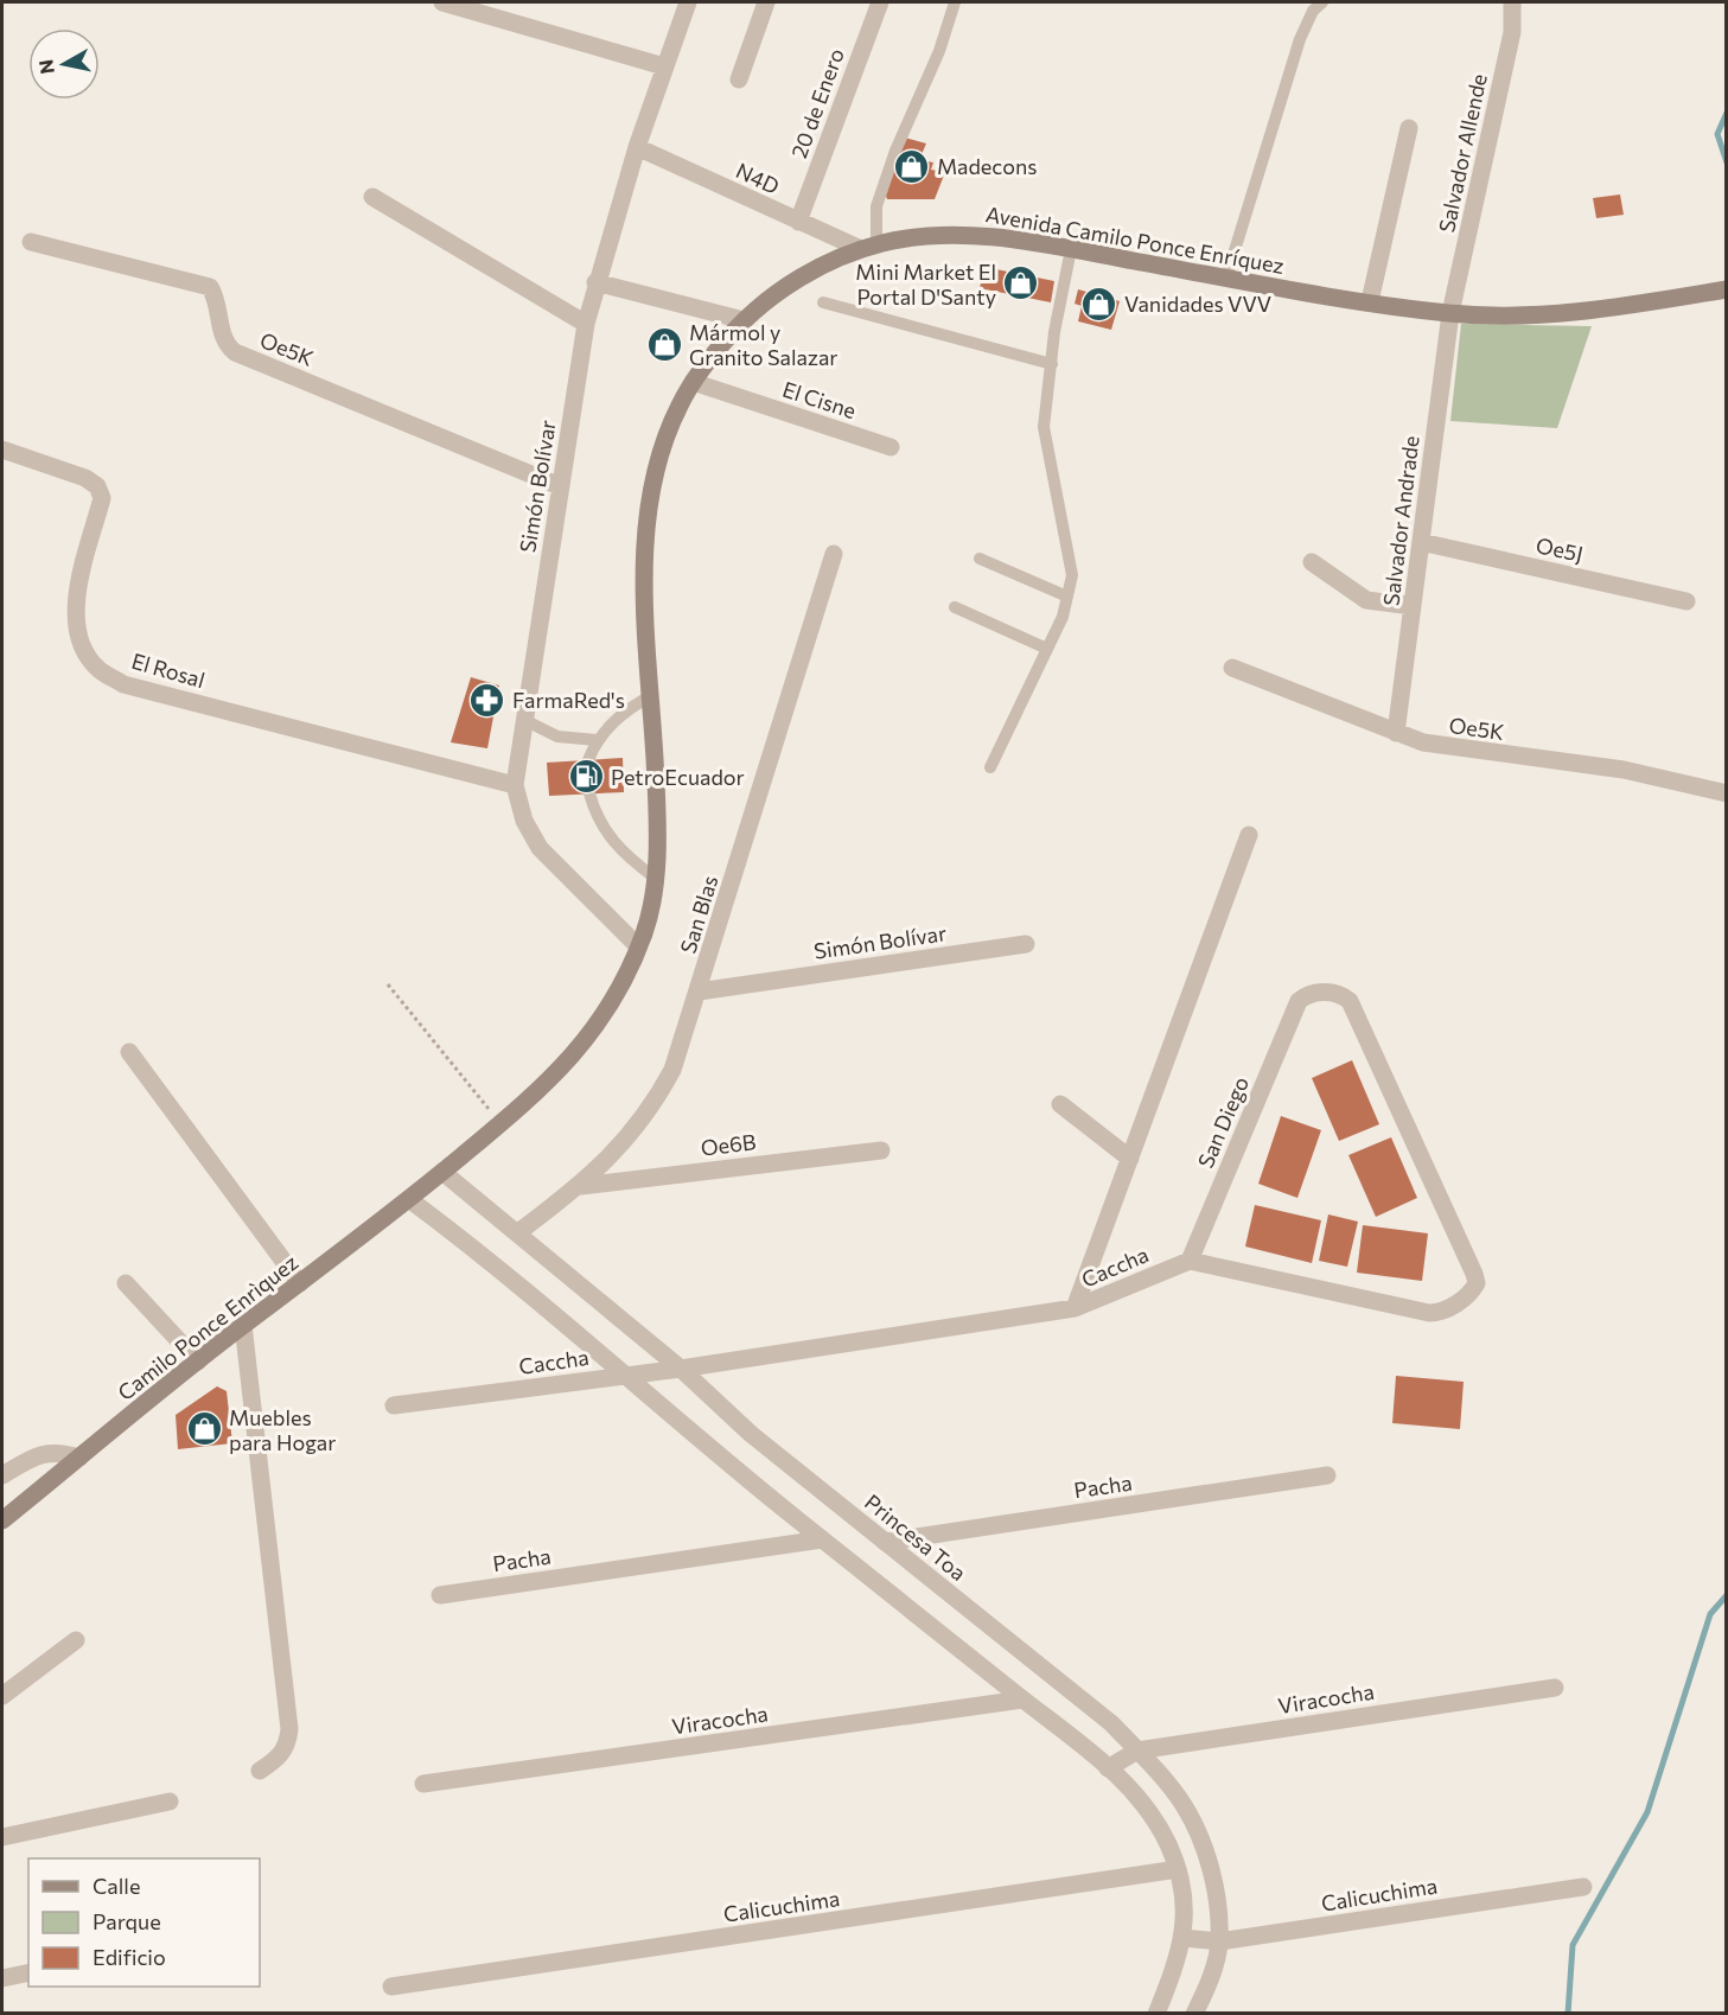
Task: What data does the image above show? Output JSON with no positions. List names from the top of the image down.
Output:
{
  "streets": {
    "main road": ["Avenida Camilo Ponce Enríquez", "Camilo Ponce Enrìquez"],
    "street": [
      "20 de Enero",
      "Salvador Allende",
      "N4D",
      "Oe5K",
      "El Cisne",
      "Simón Bolívar",
      "Salvador Andrade",
      "Oe5J",
      "El Rosal",
      "San Blas",
      "San Diego",
      "Oe6B",
      "Caccha",
      "Pacha",
      "Princesa Toa",
      "Viracocha",
      "Calicuchima"
    ]
  },
  "crossings": [
    ["20 de Enero", "N4D"],
    ["Salvador Allende", "Avenida Camilo Ponce Enríquez"],
    ["Salvador Allende", "Salvador Andrade"],
    ["N4D", "Avenida Camilo Ponce Enríquez"],
    ["N4D", "Simón Bolívar"],
    ["Avenida Camilo Ponce Enríquez", "El Cisne"],
    ["Avenida Camilo Ponce Enríquez", "Simón Bolívar"],
    ["Avenida Camilo Ponce Enríquez", "Salvador Andrade"],
    ["Avenida Camilo Ponce Enríquez", "Camilo Ponce Enrìquez"],
    ["Avenida Camilo Ponce Enríquez", "Princesa Toa"],
    ["Oe5K", "Simón Bolívar"],
    ["Oe5K", "Salvador Andrade"],
    ["Simón Bolívar", "El Rosal"],
    ["Simón Bolívar", "San Blas"],
    ["Salvador Andrade", "Oe5J"],
    ["San Blas", "Oe6B"],
    ["San Blas", "Princesa Toa"],
    ["San Diego", "Caccha"],
    ["Caccha", "Princesa Toa"],
    ["Camilo Ponce Enrìquez", "Princesa Toa"],
    ["Pacha", "Princesa Toa"],
    ["Princesa Toa", "Viracocha"],
    ["Princesa Toa", "Calicuchima"]
  ],
  "places": {
    "shop": [
      "Madecons",
      "Mini Market El Portal D'Santy",
      "Vanidades VVV",
      "Mármol y Granito Salazar",
      "Muebles para Hogar"
    ],
    "pharmacy": ["FarmaRed's"],
    "fuel station": ["PetroEcuador"]
  },
  "legend": ["Calle", "Parque", "Edificio"],
  "north": "left"
}
